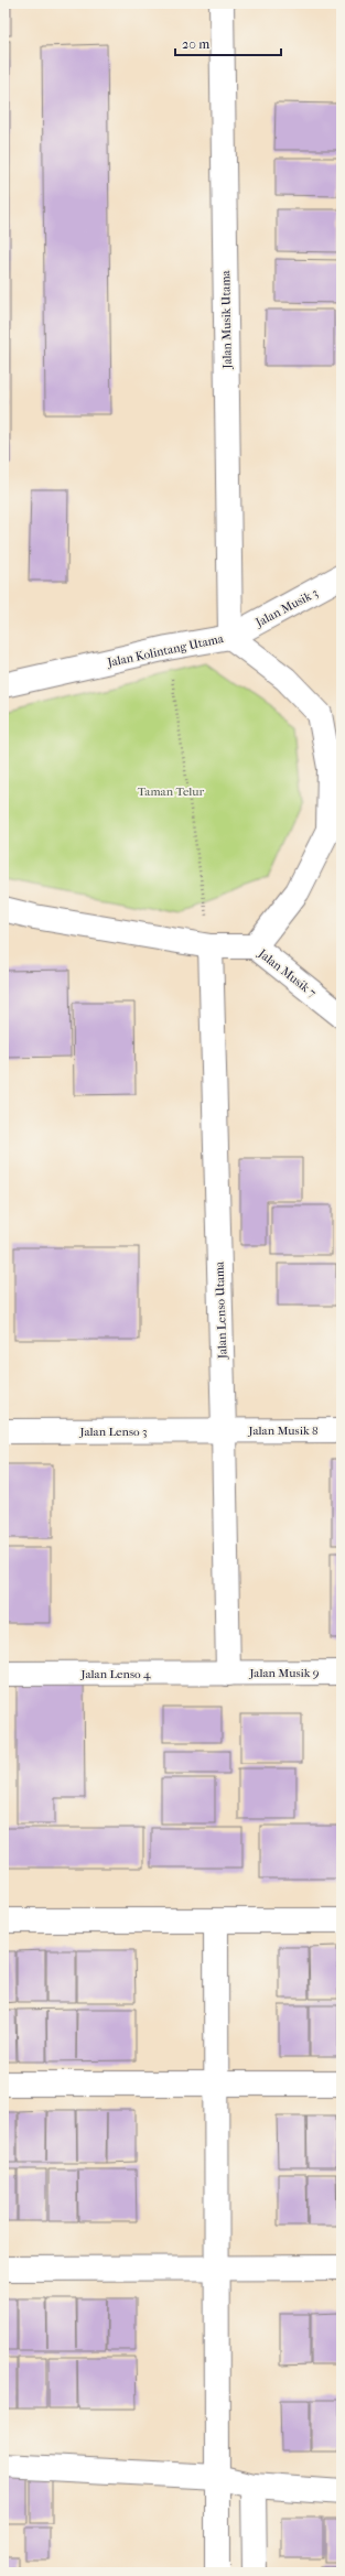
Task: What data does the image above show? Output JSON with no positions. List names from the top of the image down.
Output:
{
  "streets": {
    "street": [
      "Jalan Musik Utama",
      "Jalan Musik 3",
      "Jalan Kolintang Utama",
      "Jalan Musik 7",
      "Jalan Lenso Utama",
      "Jalan Musik 8",
      "Jalan Lenso 3",
      "Jalan Musik 9",
      "Jalan Lenso 4"
    ]
  },
  "crossings": [
    ["Jalan Musik Utama", "Jalan Musik 3"],
    ["Jalan Musik Utama", "Jalan Kolintang Utama"],
    ["Jalan Musik 3", "Jalan Kolintang Utama"],
    ["Jalan Kolintang Utama", "Jalan Musik 7"],
    ["Jalan Lenso Utama", "Jalan Musik 8"],
    ["Jalan Lenso Utama", "Jalan Lenso 3"],
    ["Jalan Lenso Utama", "Jalan Musik 9"],
    ["Jalan Lenso Utama", "Jalan Lenso 4"],
    ["Jalan Musik 8", "Jalan Lenso 3"],
    ["Jalan Musik 9", "Jalan Lenso 4"]
  ],
  "parks": ["Taman Telur"],
  "scale_bar": "20 m"
}
